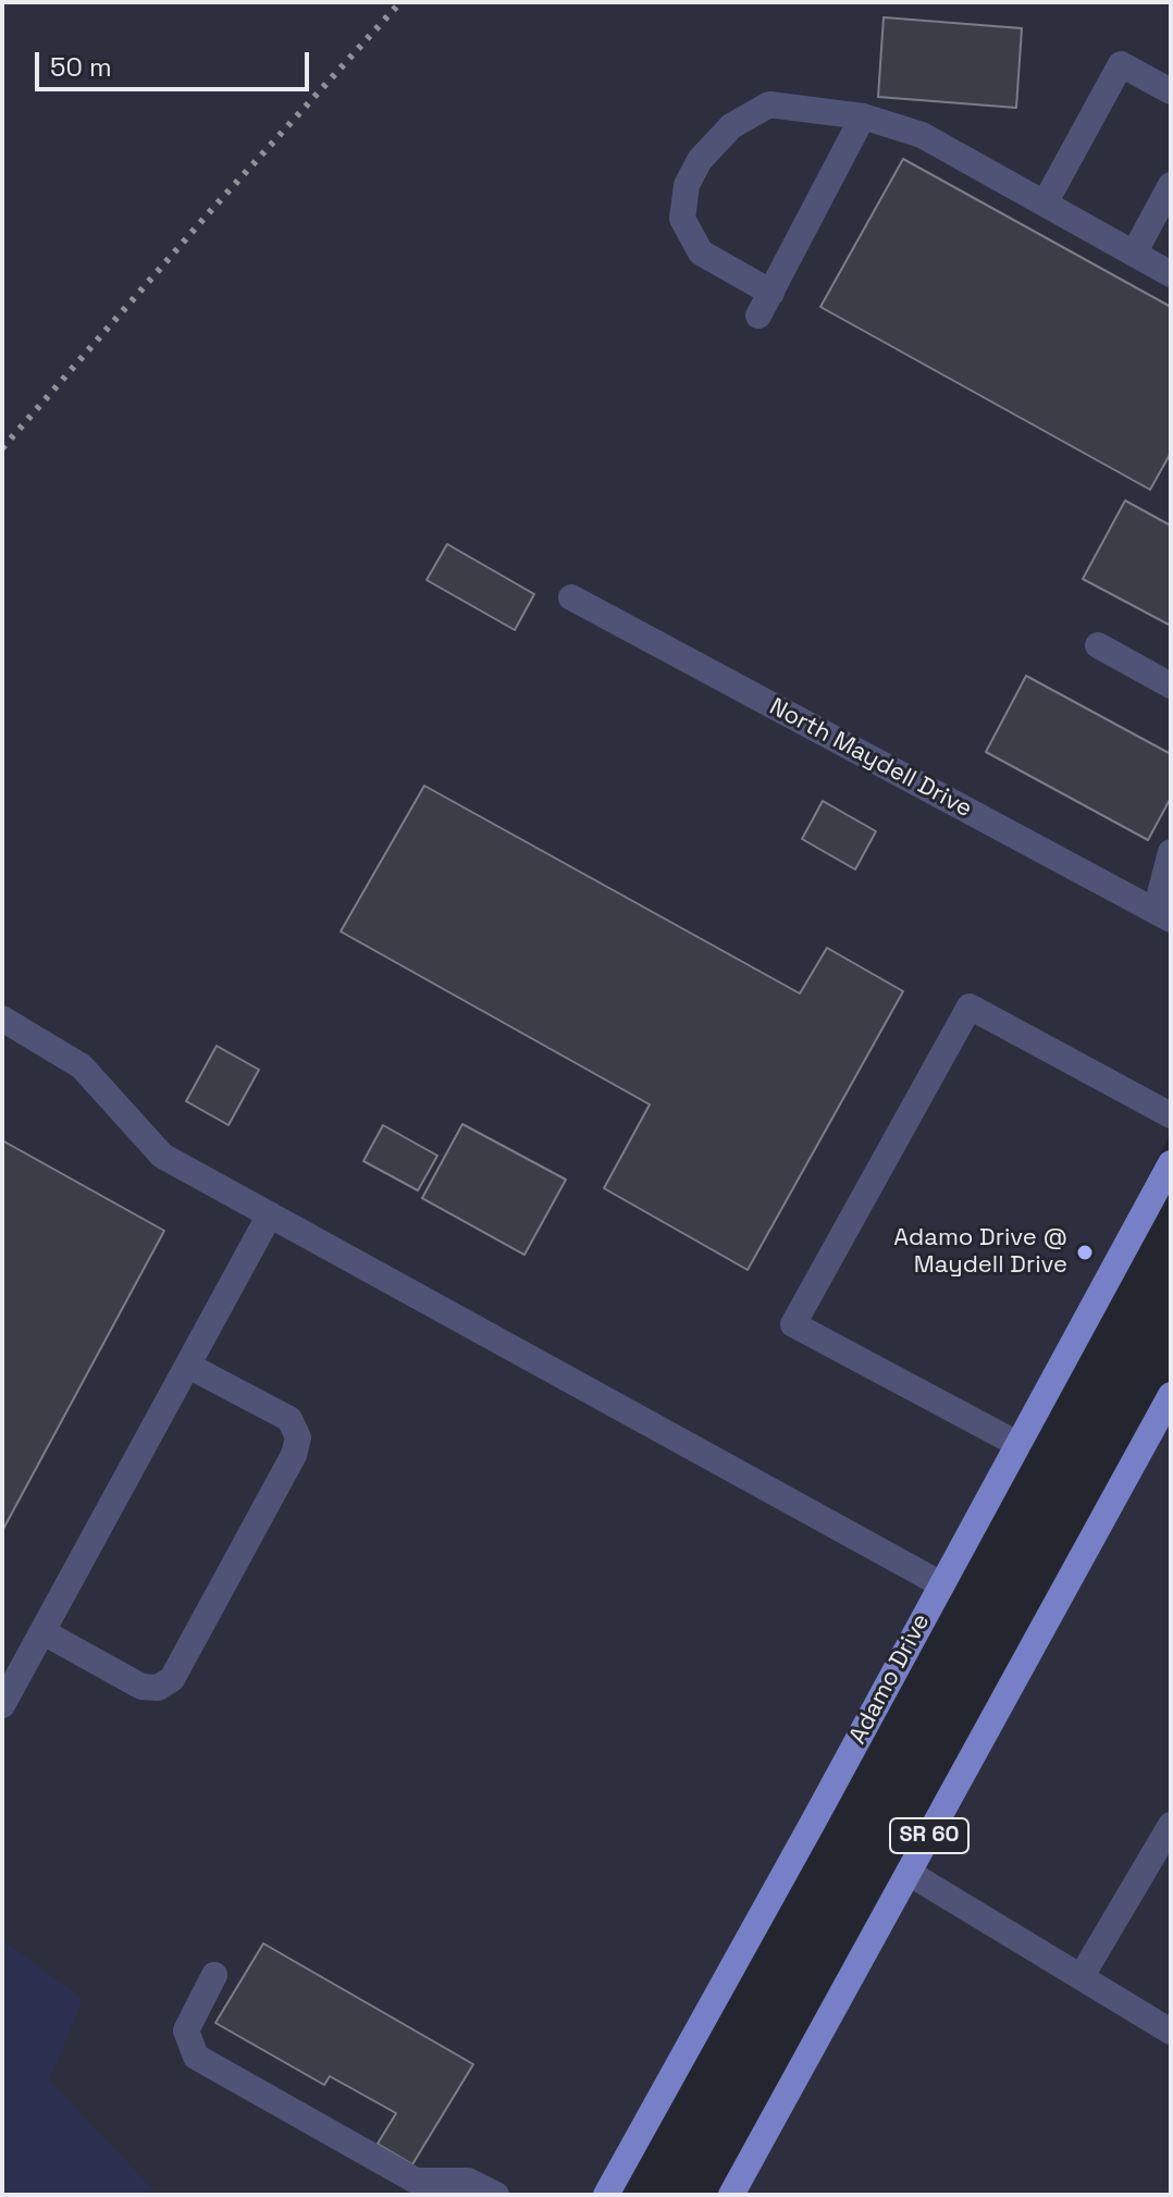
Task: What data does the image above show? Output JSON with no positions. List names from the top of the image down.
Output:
{
  "streets": {
    "main road": ["Adamo Drive", "SR 60"],
    "lane": ["North Maydell Drive"]
  },
  "places": ["Adamo Drive @ Maydell Drive"],
  "scale_bar": "50 m"
}
